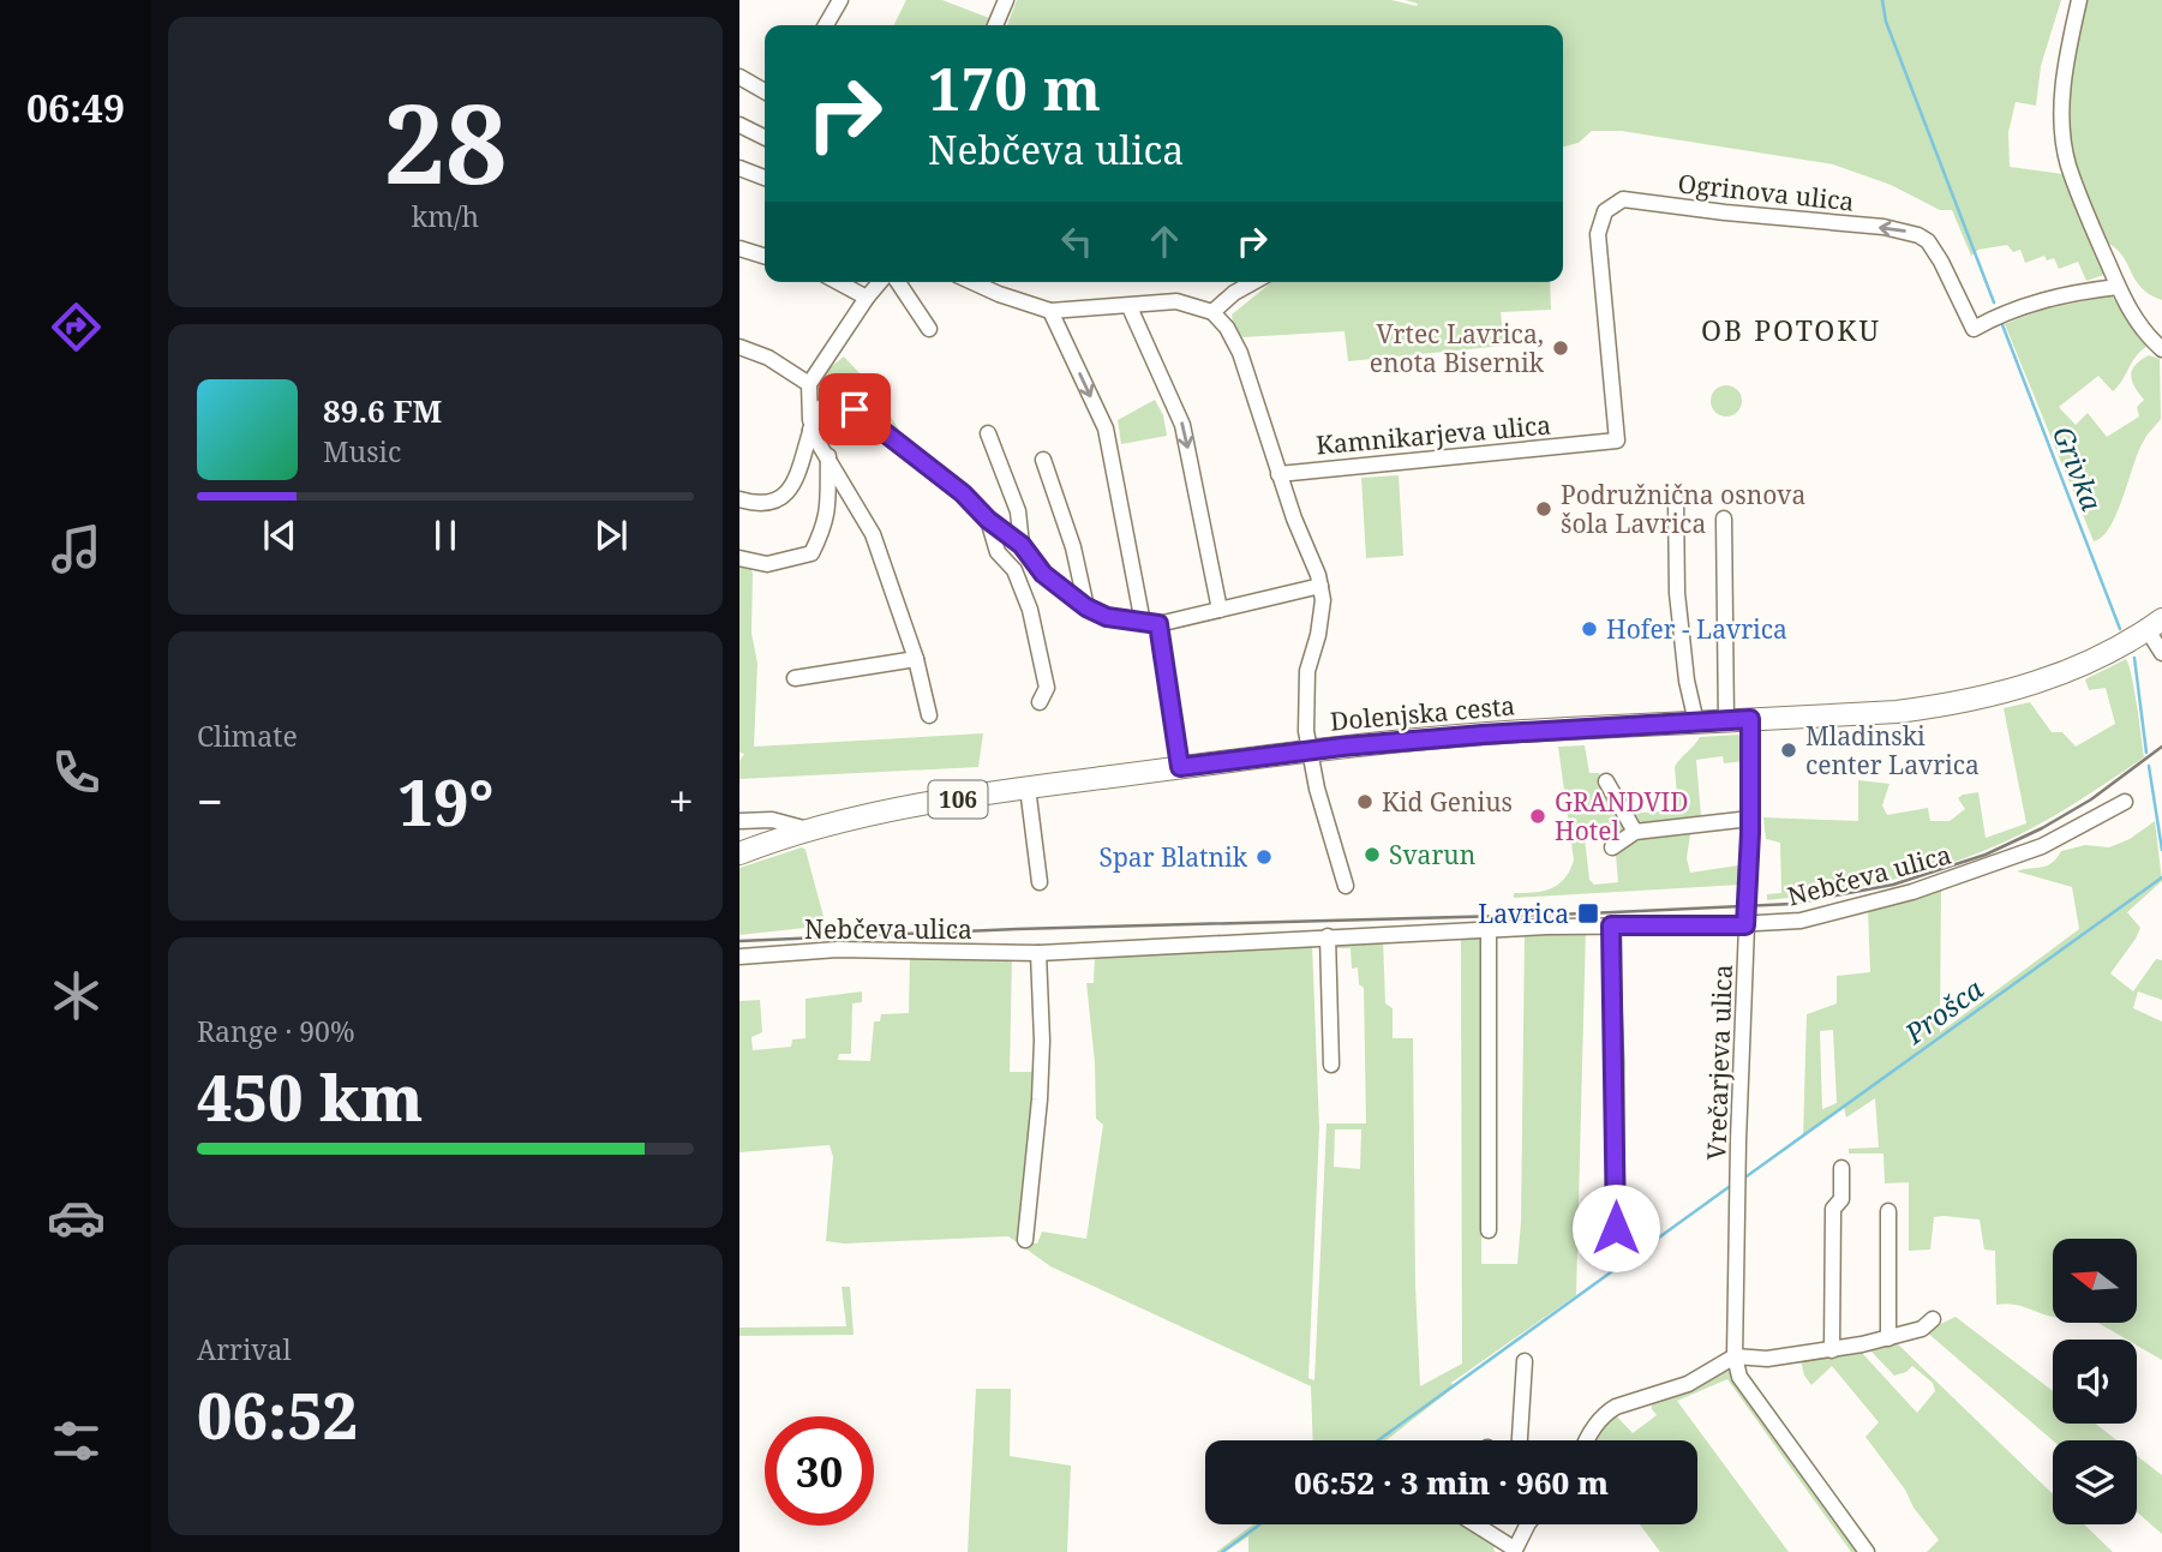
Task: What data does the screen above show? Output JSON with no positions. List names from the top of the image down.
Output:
{
  "streets": {
    "main road": ["Dolenjska cesta", "106"],
    "street": [
      "Ogrinova ulica",
      "Kamnikarjeva ulica",
      "Nebčeva ulica",
      "Vrečarjeva ulica"
    ]
  },
  "crossings": [
    ["Ogrinova ulica", "Kamnikarjeva ulica"],
    ["Dolenjska cesta", "Vrečarjeva ulica"],
    ["Nebčeva ulica", "Vrečarjeva ulica"]
  ],
  "districts": ["OB POTOKU"],
  "water": ["Grivka", "Prošca"],
  "places": {
    "other": [
      "Vrtec Lavrica, enota Bisernik",
      "Podružnična osnova šola Lavrica",
      "Hofer - Lavrica",
      "Mladinski center Lavrica",
      "Kid Genius",
      "GRANDVID Hotel",
      "Svarun",
      "Spar Blatnik"
    ],
    "transit": ["Lavrica"]
  },
  "north": "left",
  "page": {
    "tabs": "06:49",
    "tile": [
      ["28", "km/h"],
      "Climate",
      ["Range · 90%", "450 km"],
      ["Arrival", "06:52"]
    ],
    "turn": ["170 m", "Nebčeva ulica"],
    "song": ["89.6 FM", "Music"],
    "heat": ["−", "19°", "+"],
    "limit": "30",
    "trip": "06:52 · 3 min · 960 m"
  }
}
